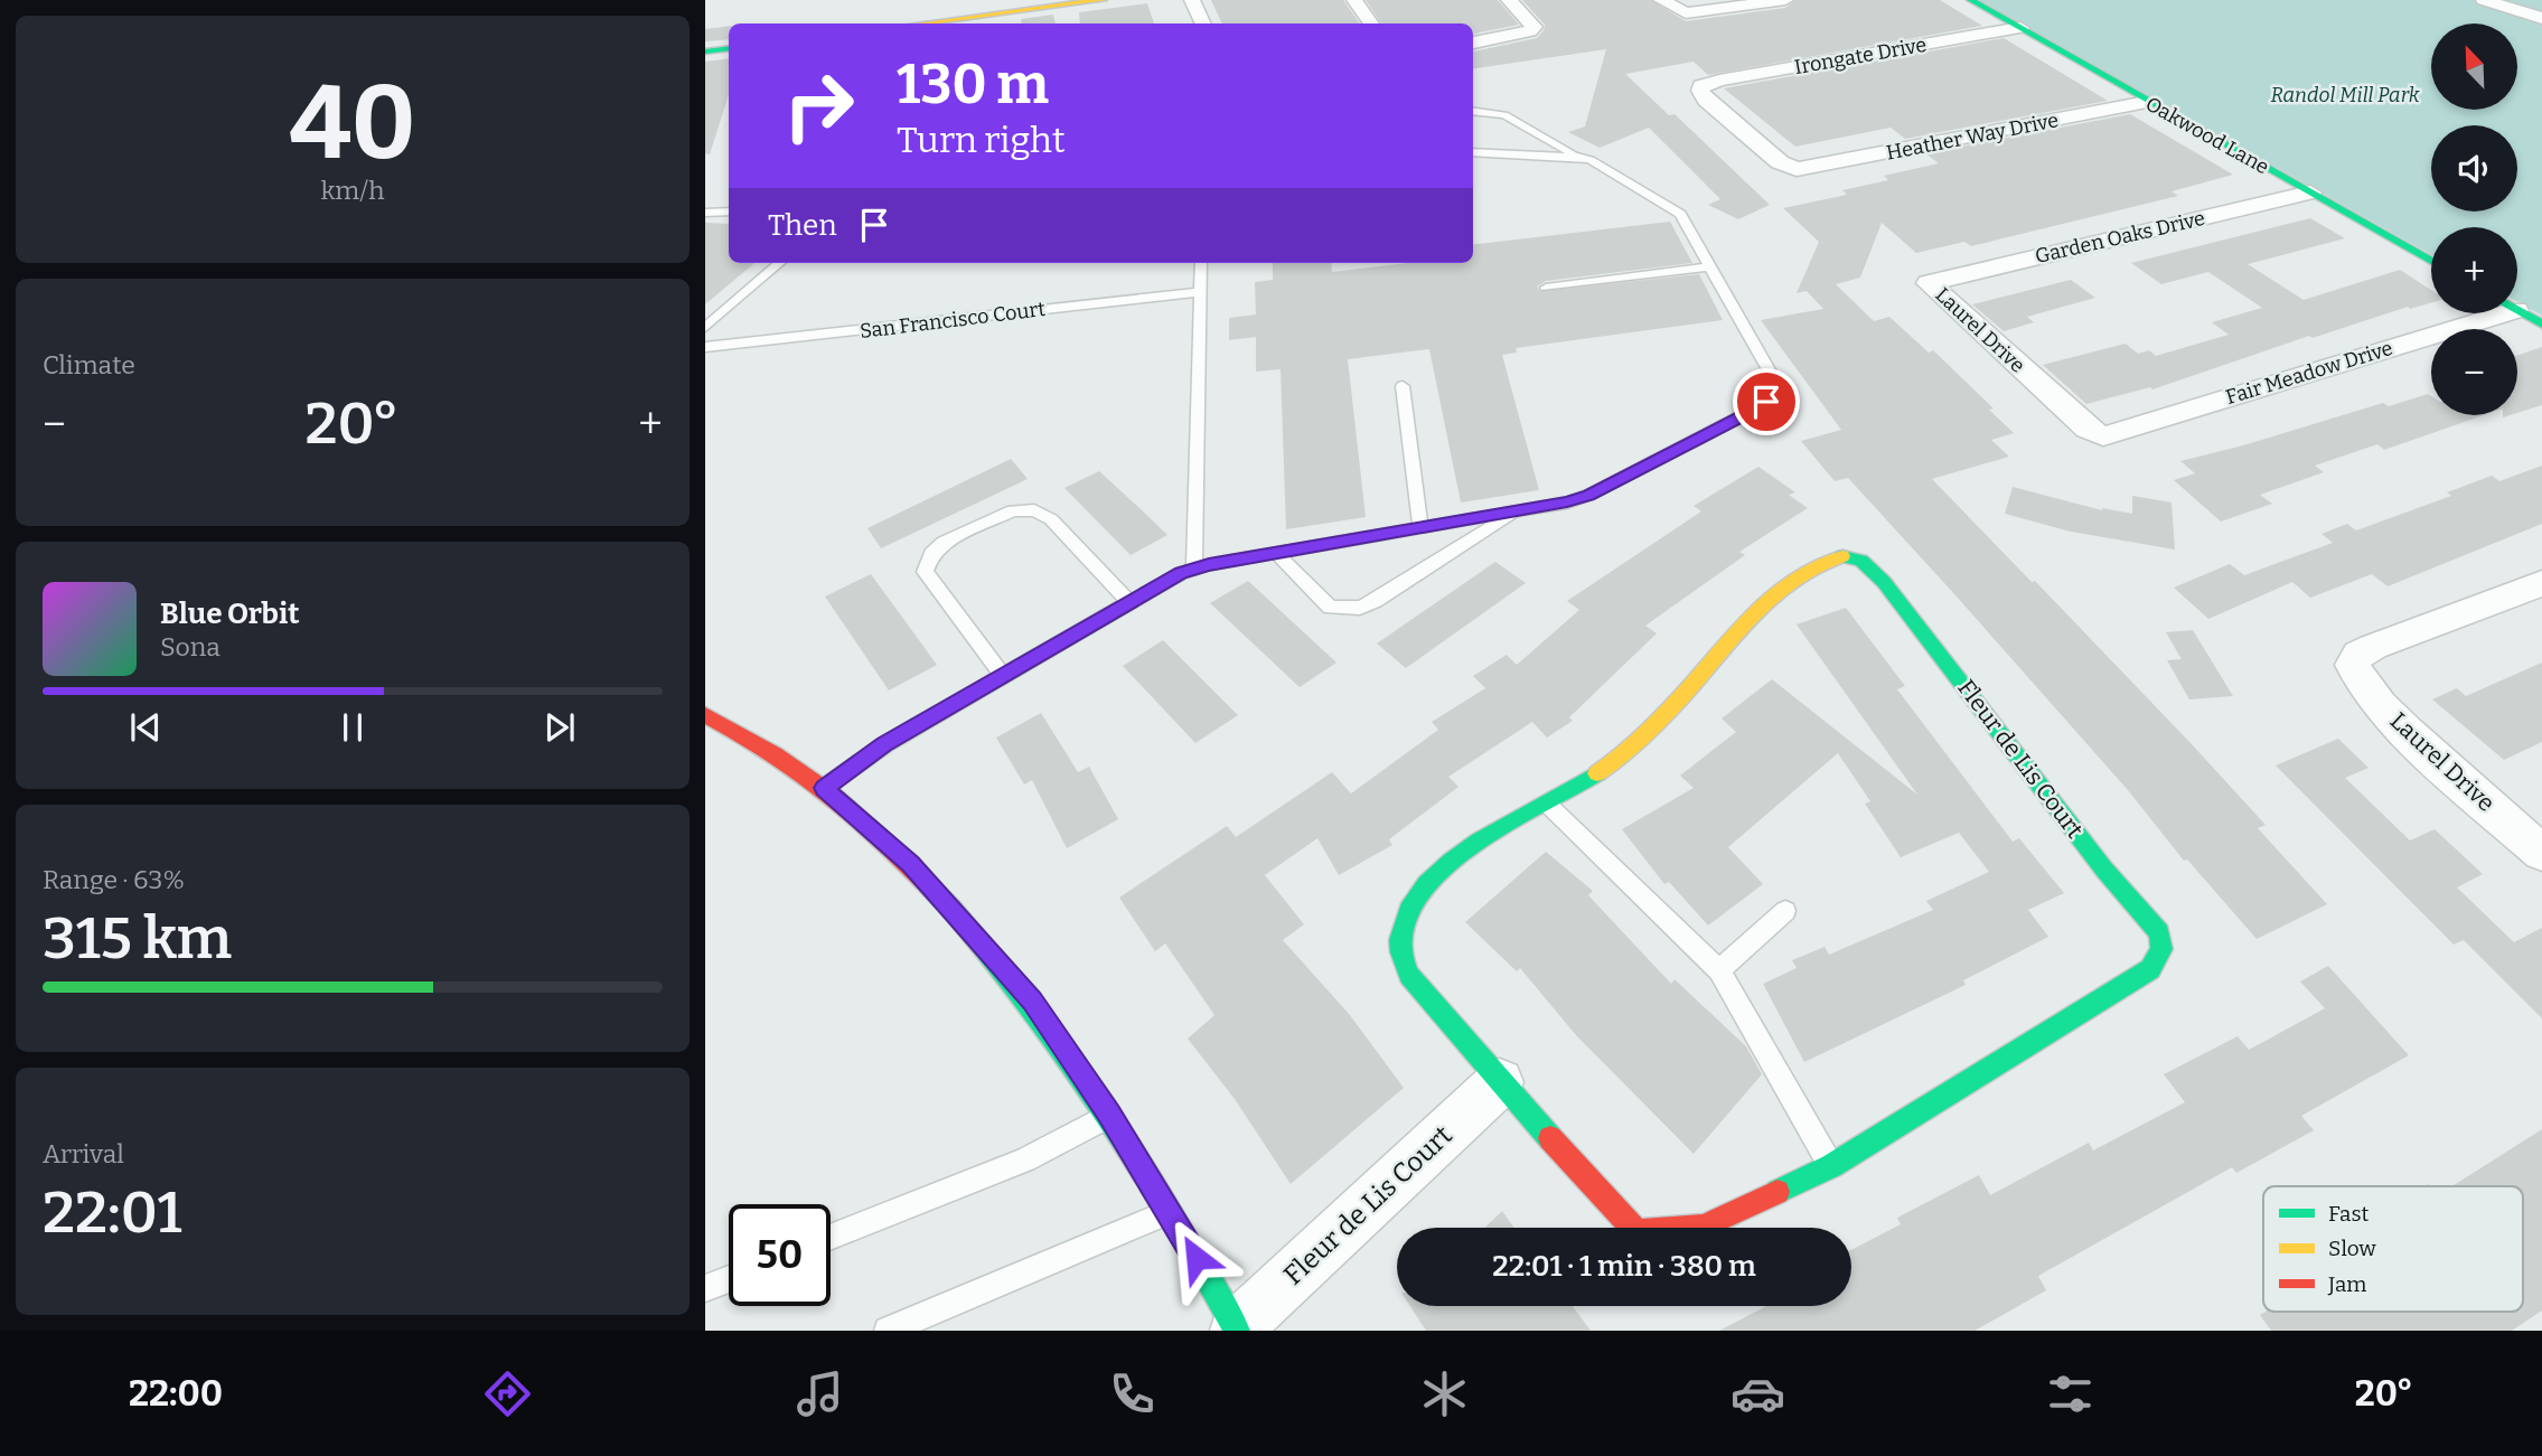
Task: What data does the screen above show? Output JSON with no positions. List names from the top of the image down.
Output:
{
  "streets": {
    "street": [
      "Irongate Drive",
      "Oakwood Lane",
      "Heather Way Drive",
      "Garden Oaks Drive",
      "Laurel Drive",
      "Fair Meadow Drive",
      "Fleur de Lis Court"
    ],
    "lane": ["San Francisco Court"]
  },
  "crossings": [
    ["Irongate Drive", "Oakwood Lane"],
    ["Irongate Drive", "Heather Way Drive"],
    ["Oakwood Lane", "Heather Way Drive"],
    ["Oakwood Lane", "Garden Oaks Drive"],
    ["Garden Oaks Drive", "Laurel Drive"],
    ["Laurel Drive", "Fair Meadow Drive"]
  ],
  "parks": ["Randol Mill Park"],
  "legend": ["Fast", "Slow", "Jam"],
  "north": "top left",
  "page": {
    "tile": [
      ["40", "km/h"],
      "Climate",
      ["Range · 63%", "315 km"],
      ["Arrival", "22:01"]
    ],
    "map_buttons": ["+", "−"],
    "turn": ["130 m", "Turn right"],
    "then": "Then",
    "heat": ["−", "20°", "+"],
    "song": ["Blue Orbit", "Sona"],
    "limit": "50",
    "trip": "22:01 · 1 min · 380 m",
    "tabs": ["22:00", "20°"]
  }
}
